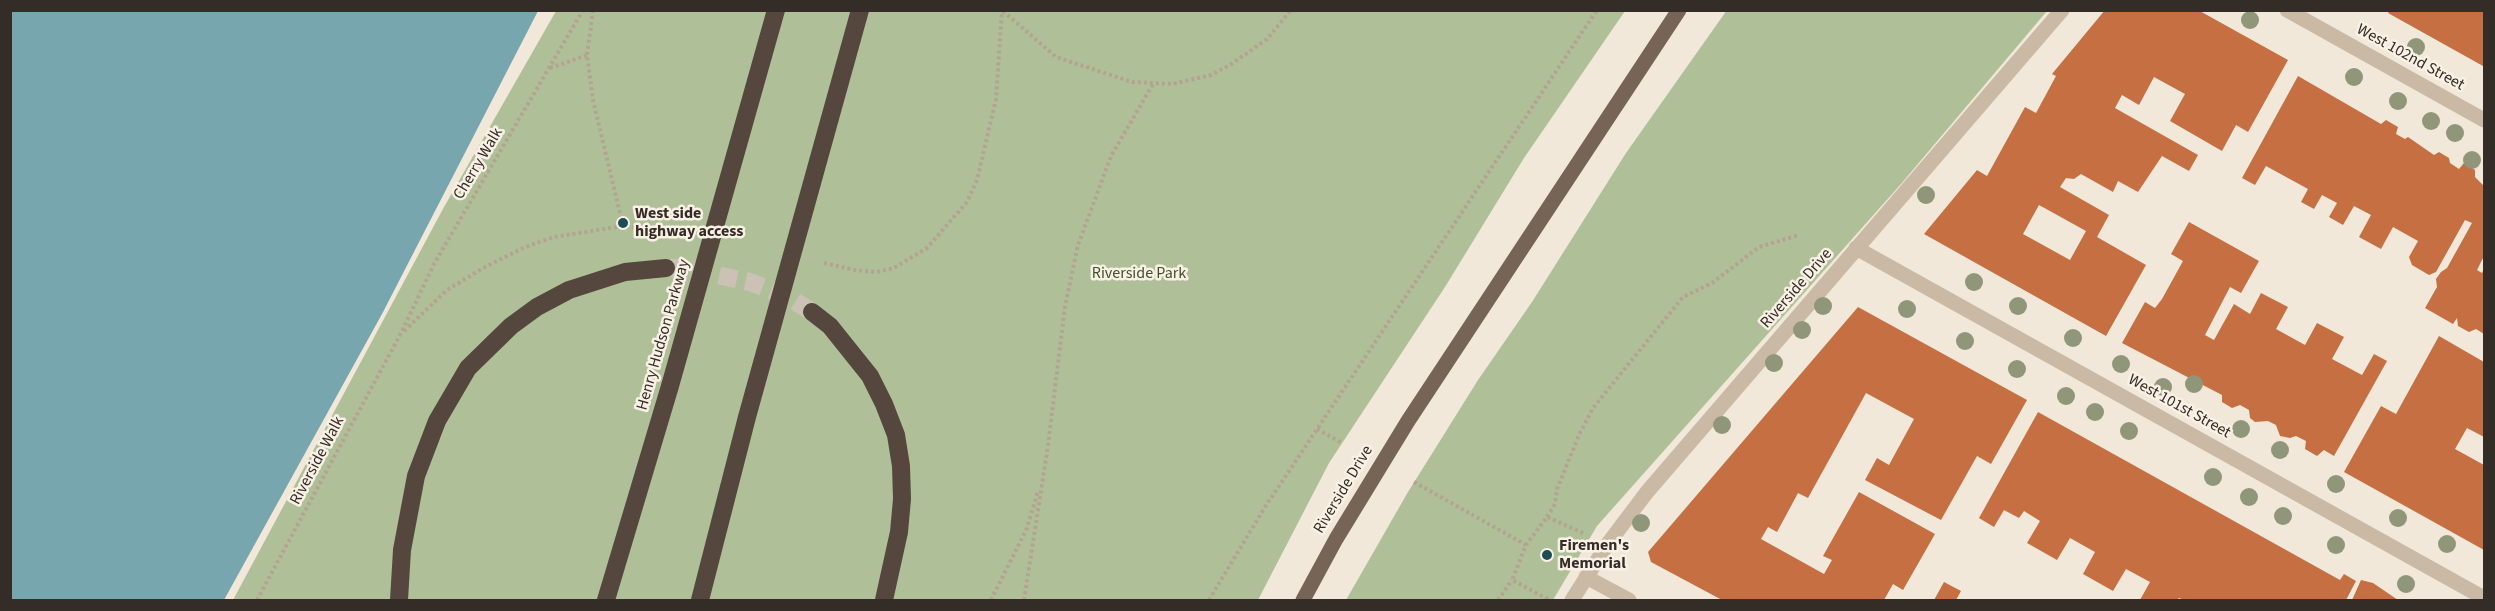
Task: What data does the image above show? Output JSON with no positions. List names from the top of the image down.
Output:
{
  "streets": {
    "highway": ["Henry Hudson Parkway"],
    "main road": ["Riverside Drive"],
    "street": ["West 102nd Street", "West 101st Street"],
    "path": ["Cherry Walk", "Riverside Walk"]
  },
  "crossings": [
    ["Cherry Walk", "Riverside Walk"],
    ["Riverside Drive", "West 101st Street"]
  ],
  "parks": ["Riverside Park"],
  "places": ["West side highway access", "Firemen's Memorial"]
}
